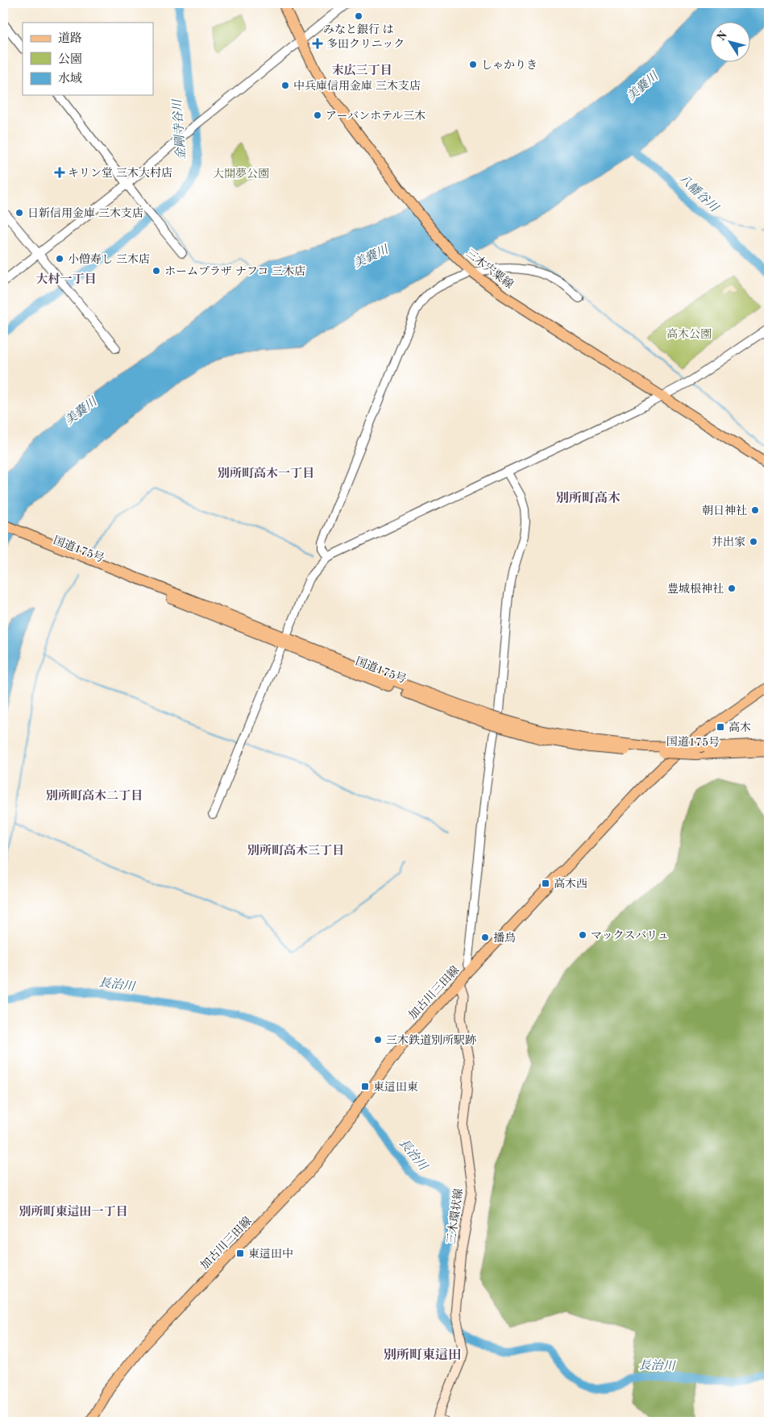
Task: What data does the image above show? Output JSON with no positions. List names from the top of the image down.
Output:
{
  "streets": {
    "main road": [
      "三木宍粟線",
      "国道175号",
      "加古川三田線",
      "三木環状線"
    ]
  },
  "crossings": [
    ["加古川三田線", "三木環状線"]
  ],
  "districts": [
    "末広三丁目",
    "大村一丁目",
    "別所町高木一丁目",
    "別所町高木",
    "別所町高木二丁目",
    "別所町高木三丁目",
    "別所町東這田一丁目",
    "別所町東這田"
  ],
  "water": [
    "美嚢川",
    "金剛寺谷川",
    "八幡谷川",
    "長治川"
  ],
  "parks": ["大開夢公園", "高木公園"],
  "places": {
    "other": [
      "みなと銀行 は",
      "しゃかりき",
      "中兵庫信用金庫 三木支店",
      "アーバンホテル三木",
      "日新信用金庫 三木支店",
      "小僧寿し 三木店",
      "ホームプラザ ナフコ 三木店",
      "朝日神社",
      "井出家",
      "豊城根神社",
      "マックスバリュ",
      "播鳥",
      "三木鉄道別所駅跡"
    ],
    "health": ["多田クリニック", "キリン堂 三木大村店"],
    "transit": [
      "高木",
      "高木西",
      "東這田東",
      "東這田中"
    ]
  },
  "legend": ["道路", "公園", "水域"],
  "north": "top left"
}
